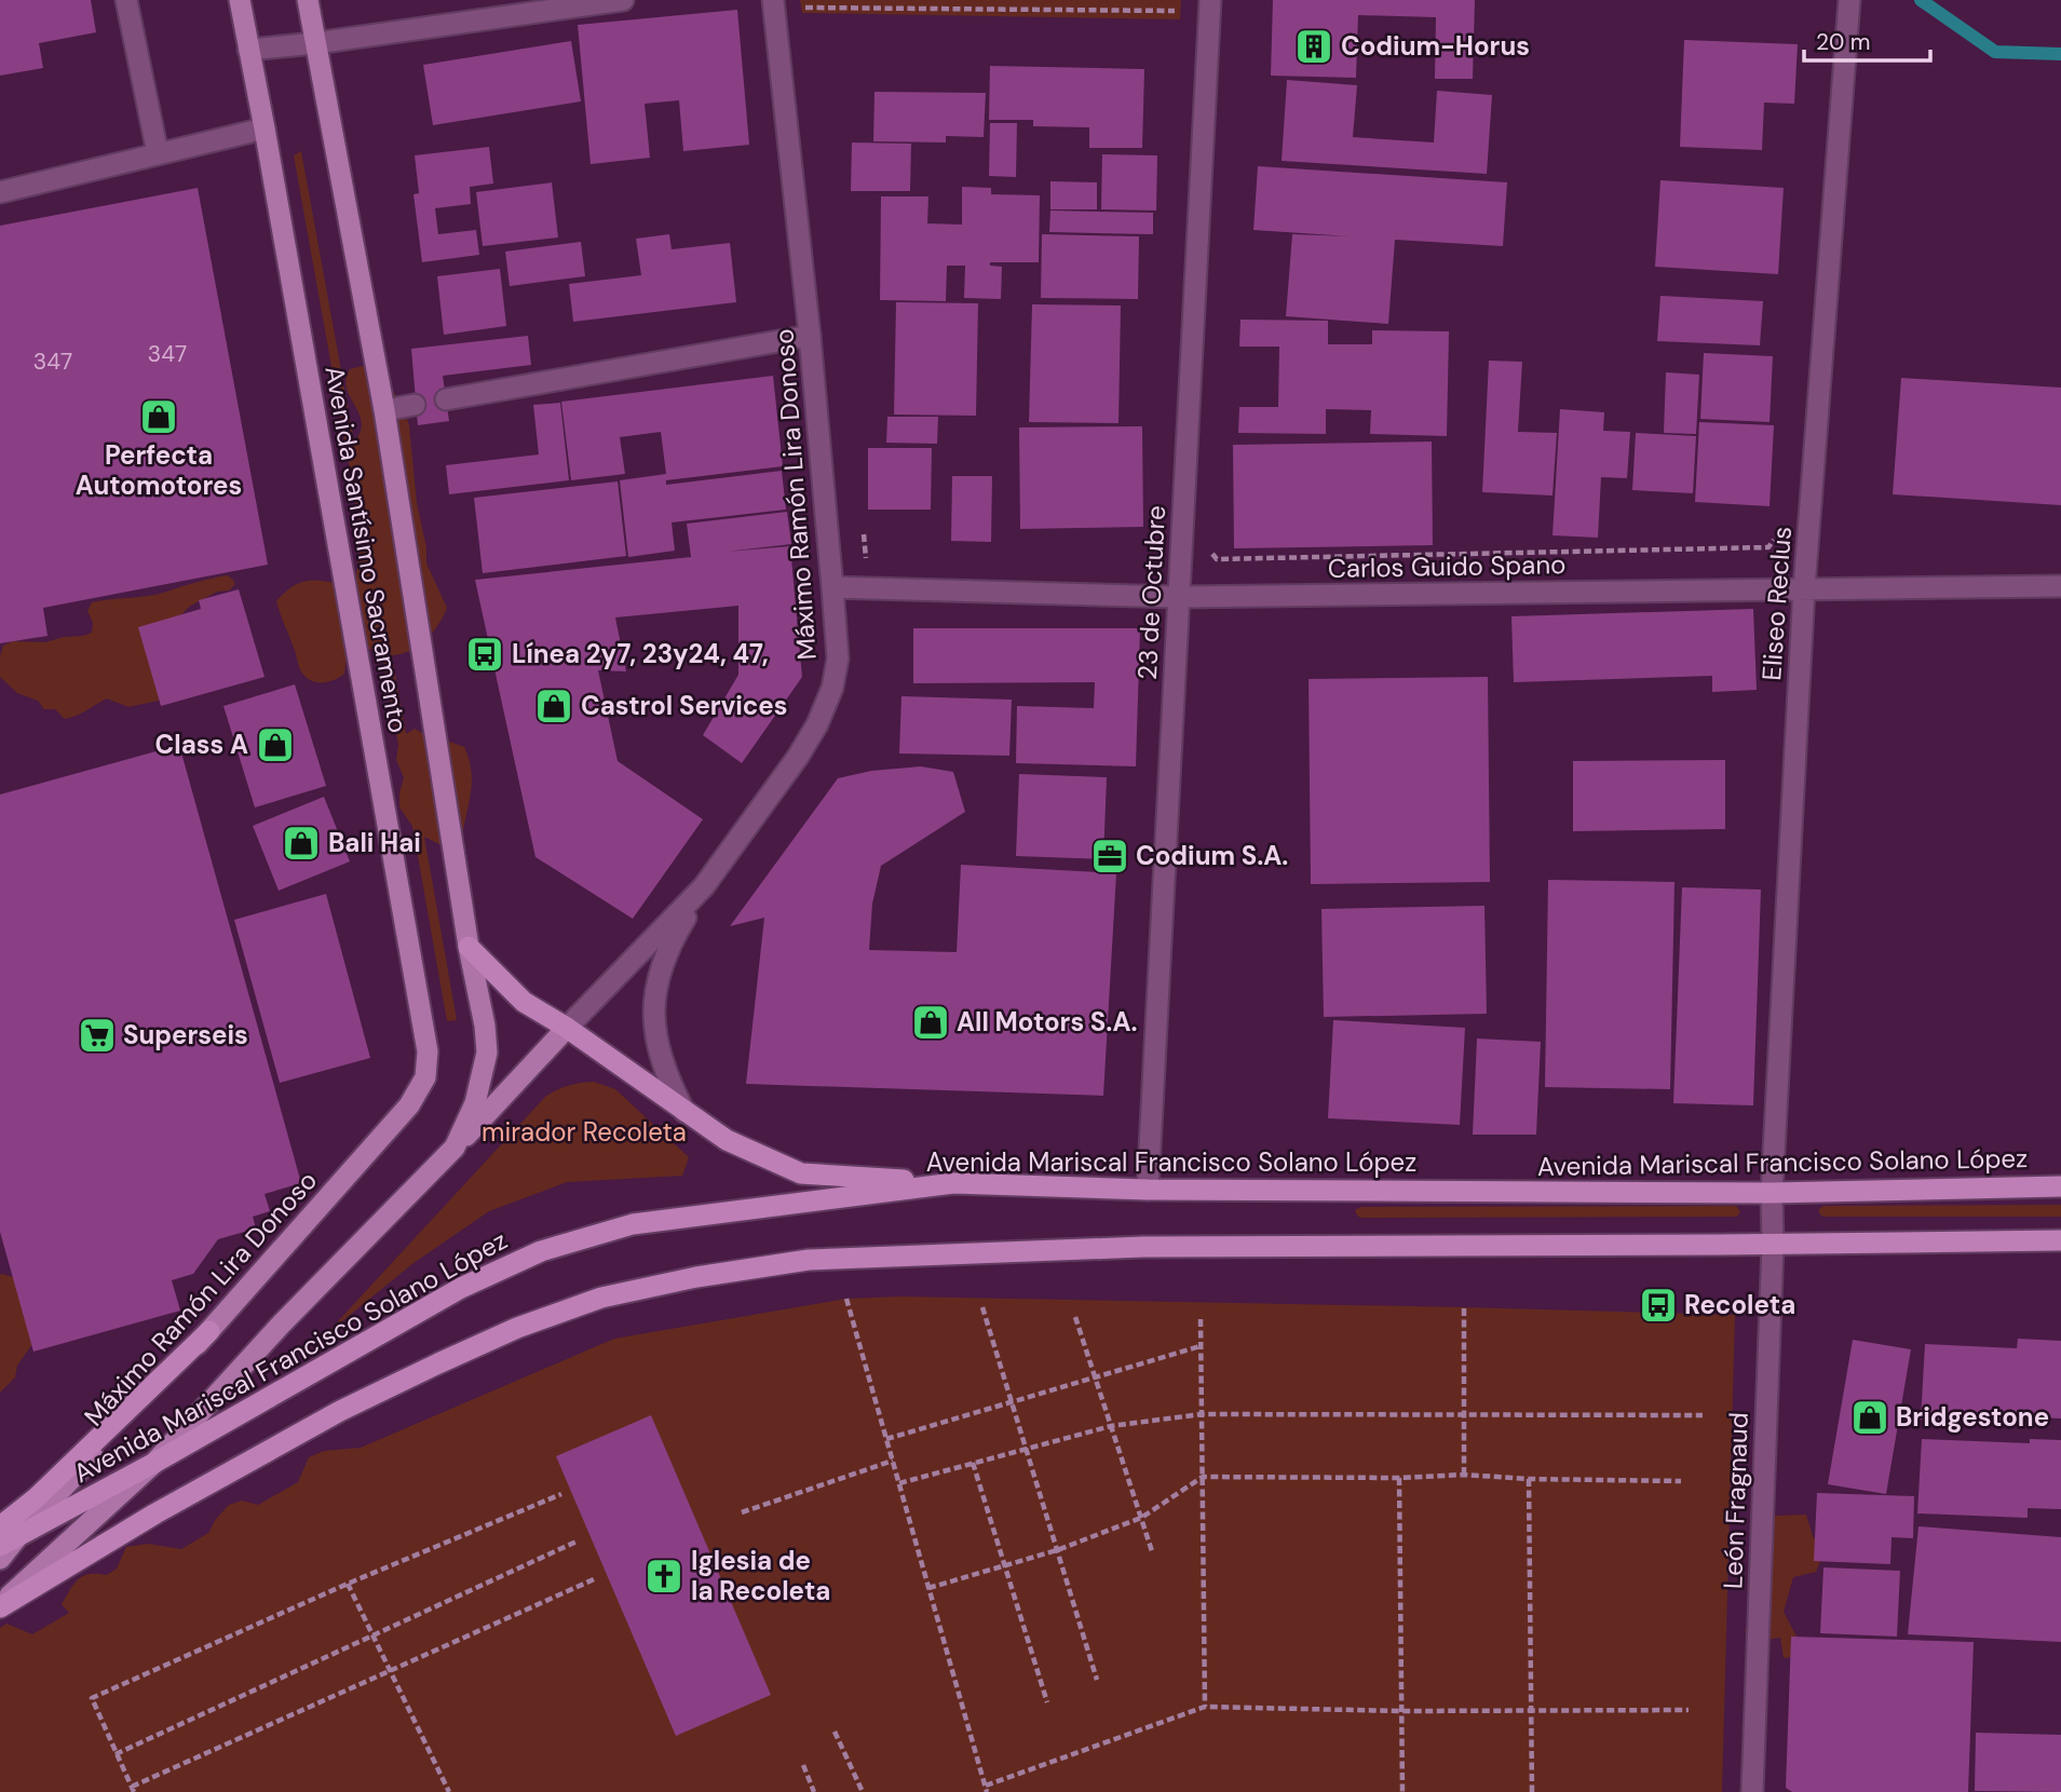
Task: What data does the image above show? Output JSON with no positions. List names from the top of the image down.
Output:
{
  "streets": {
    "highway": ["Avenida Mariscal Francisco Solano López"],
    "main road": [
      "Máximo Ramón Lira Donoso",
      "Avenida Santísimo Sacramento",
      "Carlos Guido Spano",
      "23 de Octubre",
      "Eliseo Reclus",
      "León Fragnaud"
    ]
  },
  "crossings": [
    ["Máximo Ramón Lira Donoso", "Avenida Santísimo Sacramento"],
    ["Máximo Ramón Lira Donoso", "Carlos Guido Spano"],
    ["Máximo Ramón Lira Donoso", "Avenida Mariscal Francisco Solano López"],
    ["Carlos Guido Spano", "23 de Octubre"],
    ["Carlos Guido Spano", "Eliseo Reclus"],
    ["23 de Octubre", "Avenida Mariscal Francisco Solano López"],
    ["Eliseo Reclus", "Avenida Mariscal Francisco Solano López"],
    ["Eliseo Reclus", "León Fragnaud"],
    ["Avenida Mariscal Francisco Solano López", "León Fragnaud"]
  ],
  "parks": ["mirador Recoleta"],
  "places": {
    "building": ["Codium-Horus"],
    "shop": [
      "Perfecta Automotores",
      "Castrol Services",
      "Class A",
      "Bali Hai",
      "All Motors S.A.",
      "Bridgestone"
    ],
    "bus stop": ["Línea 2y7, 23y24, 47,", "Recoleta"],
    "office": ["Codium S.A."],
    "supermarket": ["Superseis"],
    "church": ["Iglesia de la Recoleta"]
  },
  "house_numbers": ["347", "347"],
  "scale_bar": "20 m"
}
